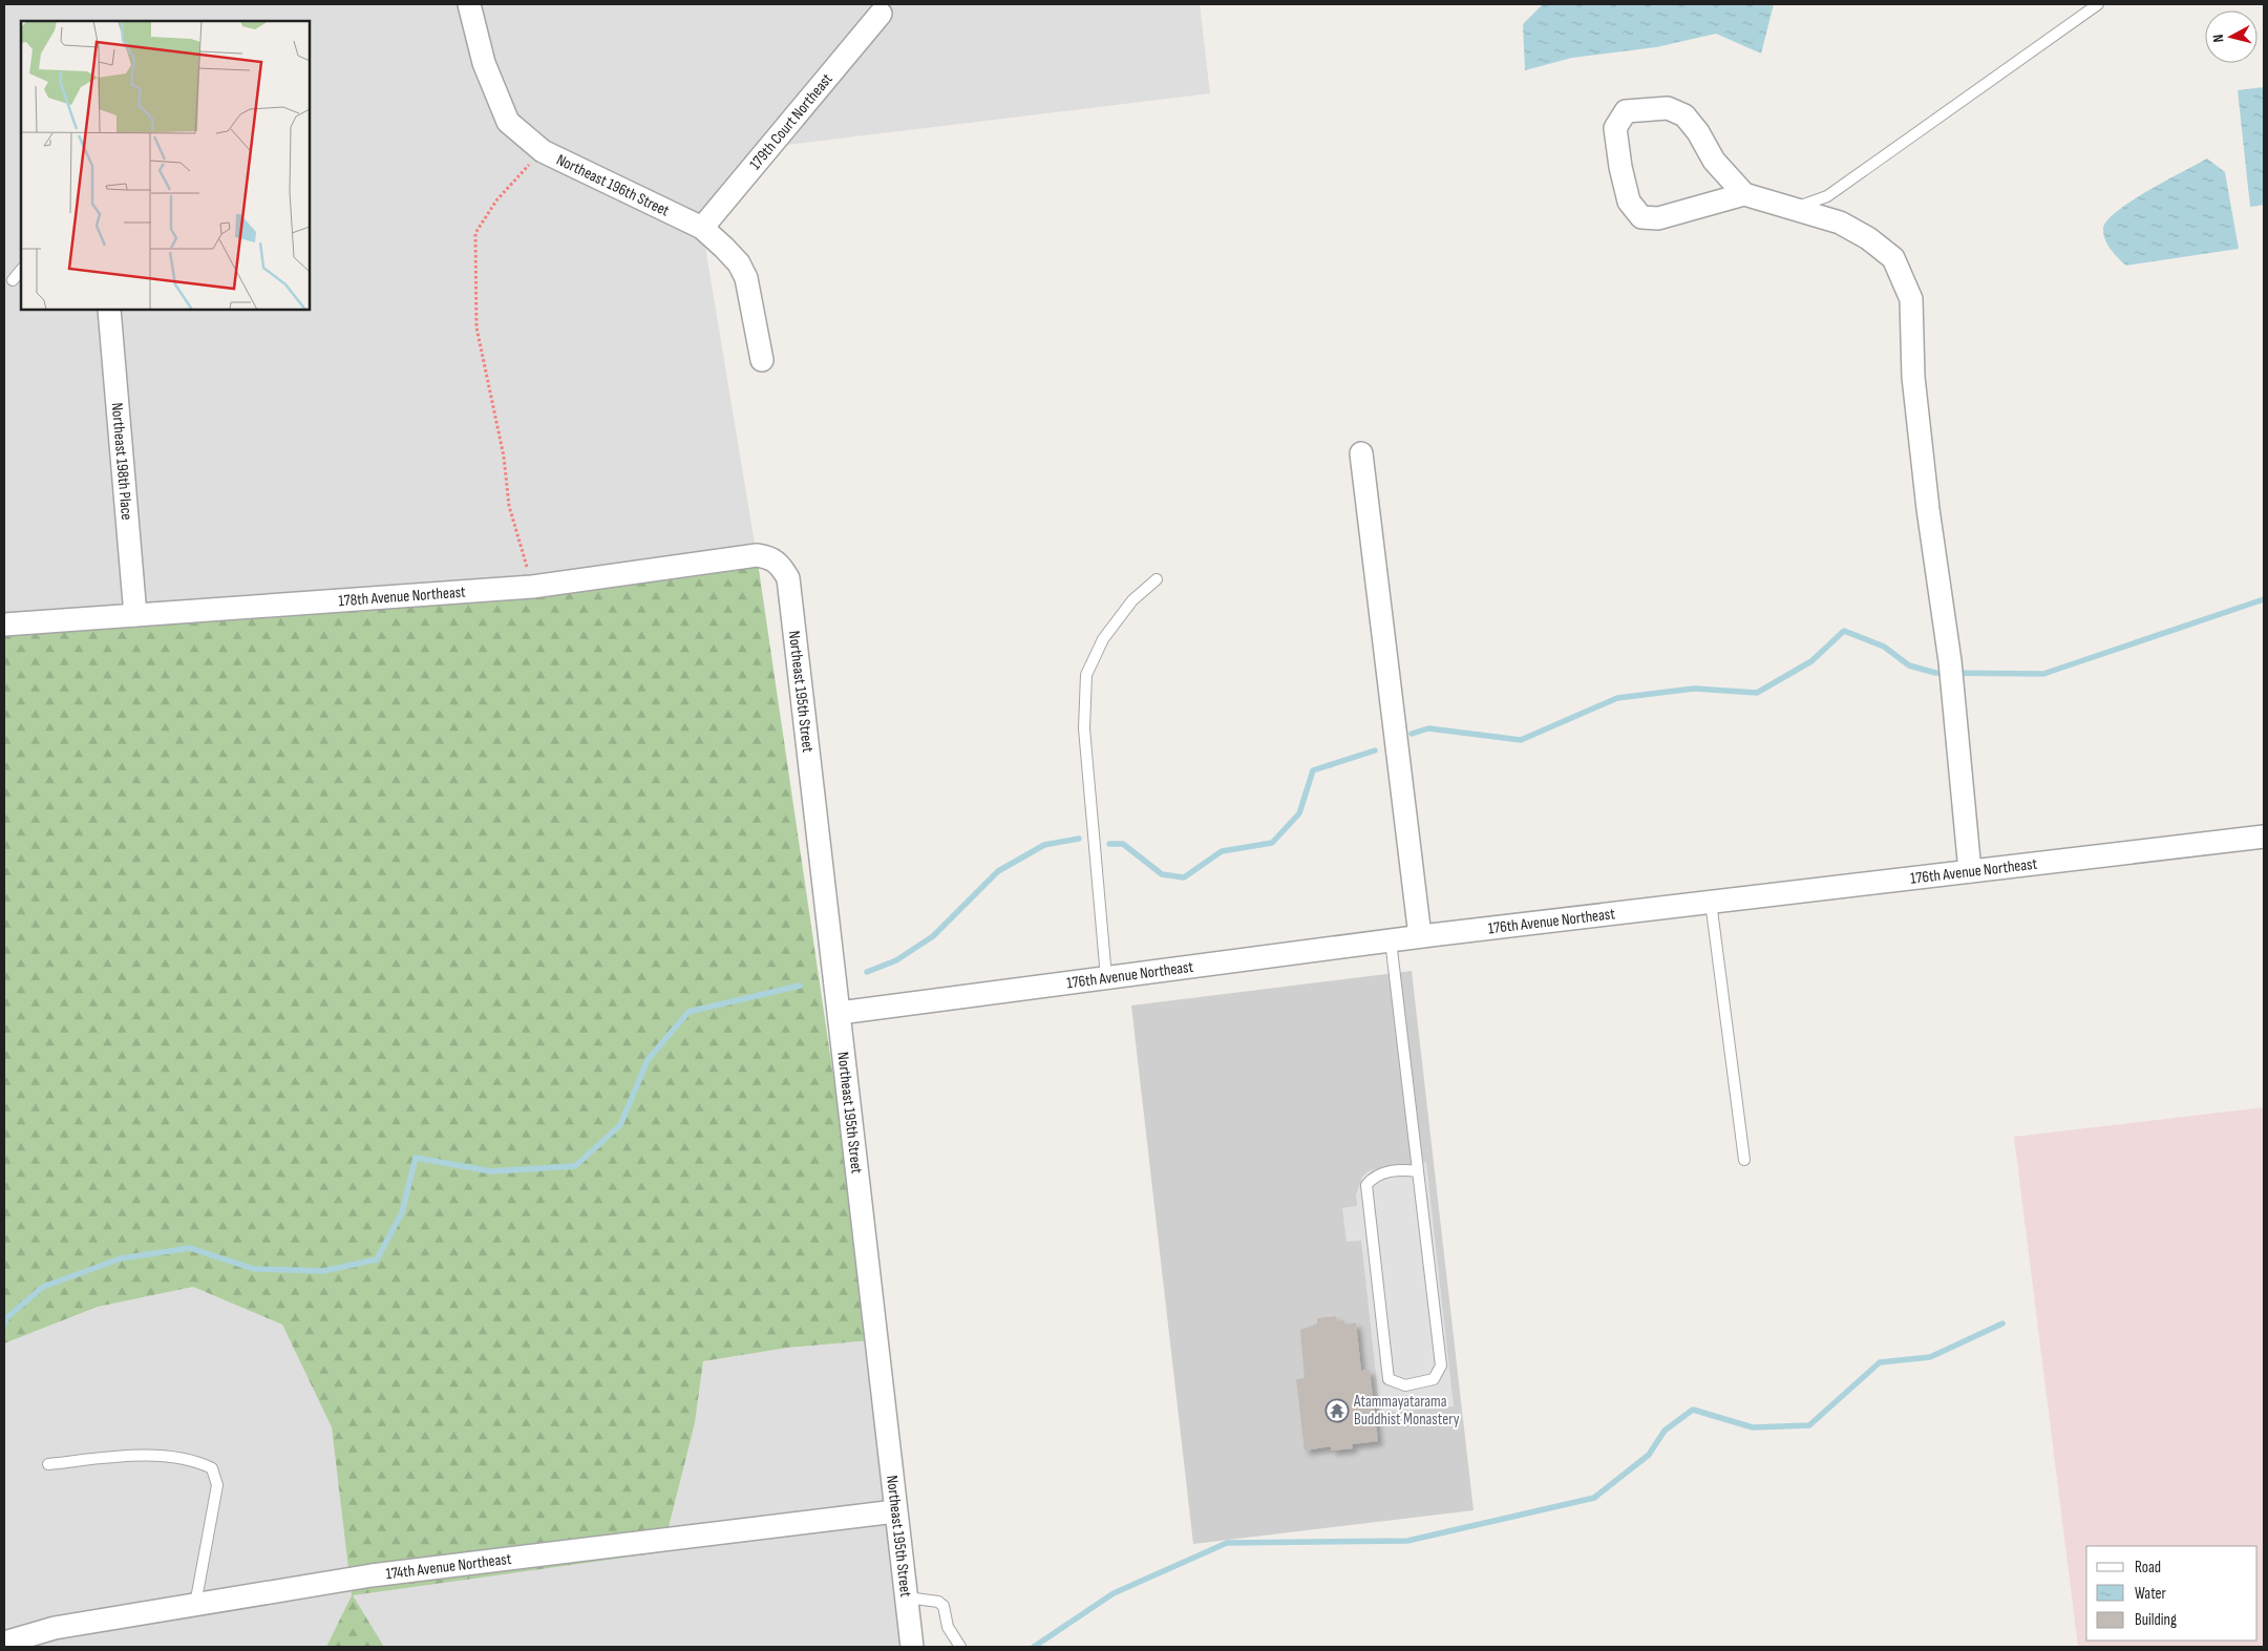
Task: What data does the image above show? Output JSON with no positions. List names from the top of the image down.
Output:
{
  "streets": {
    "street": [
      "179th Court Northeast",
      "Northeast 196th Street",
      "Northeast 198th Place",
      "178th Avenue Northeast",
      "Northeast 195th Street",
      "176th Avenue Northeast",
      "174th Avenue Northeast"
    ]
  },
  "crossings": [
    ["179th Court Northeast", "Northeast 196th Street"],
    ["Northeast 198th Place", "178th Avenue Northeast"],
    ["178th Avenue Northeast", "Northeast 195th Street"],
    ["Northeast 195th Street", "176th Avenue Northeast"],
    ["Northeast 195th Street", "174th Avenue Northeast"]
  ],
  "places": {
    "temple": ["Atammayatarama Buddhist Monastery"]
  },
  "legend": ["Road", "Water", "Building"],
  "north": "left"
}
